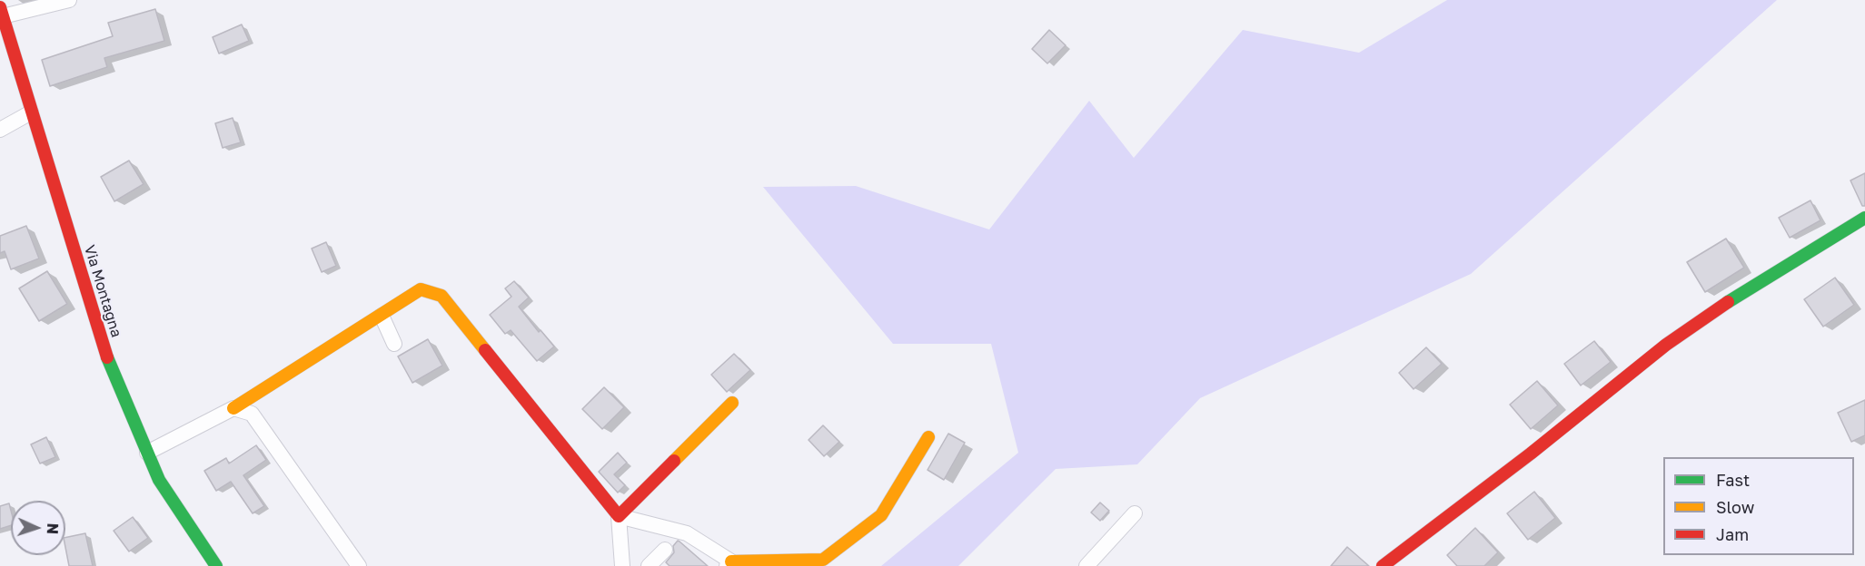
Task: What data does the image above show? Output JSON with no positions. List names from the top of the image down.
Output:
{
  "streets": {
    "street": ["Via Montagna"]
  },
  "legend": ["Fast", "Slow", "Jam"],
  "north": "right"
}
